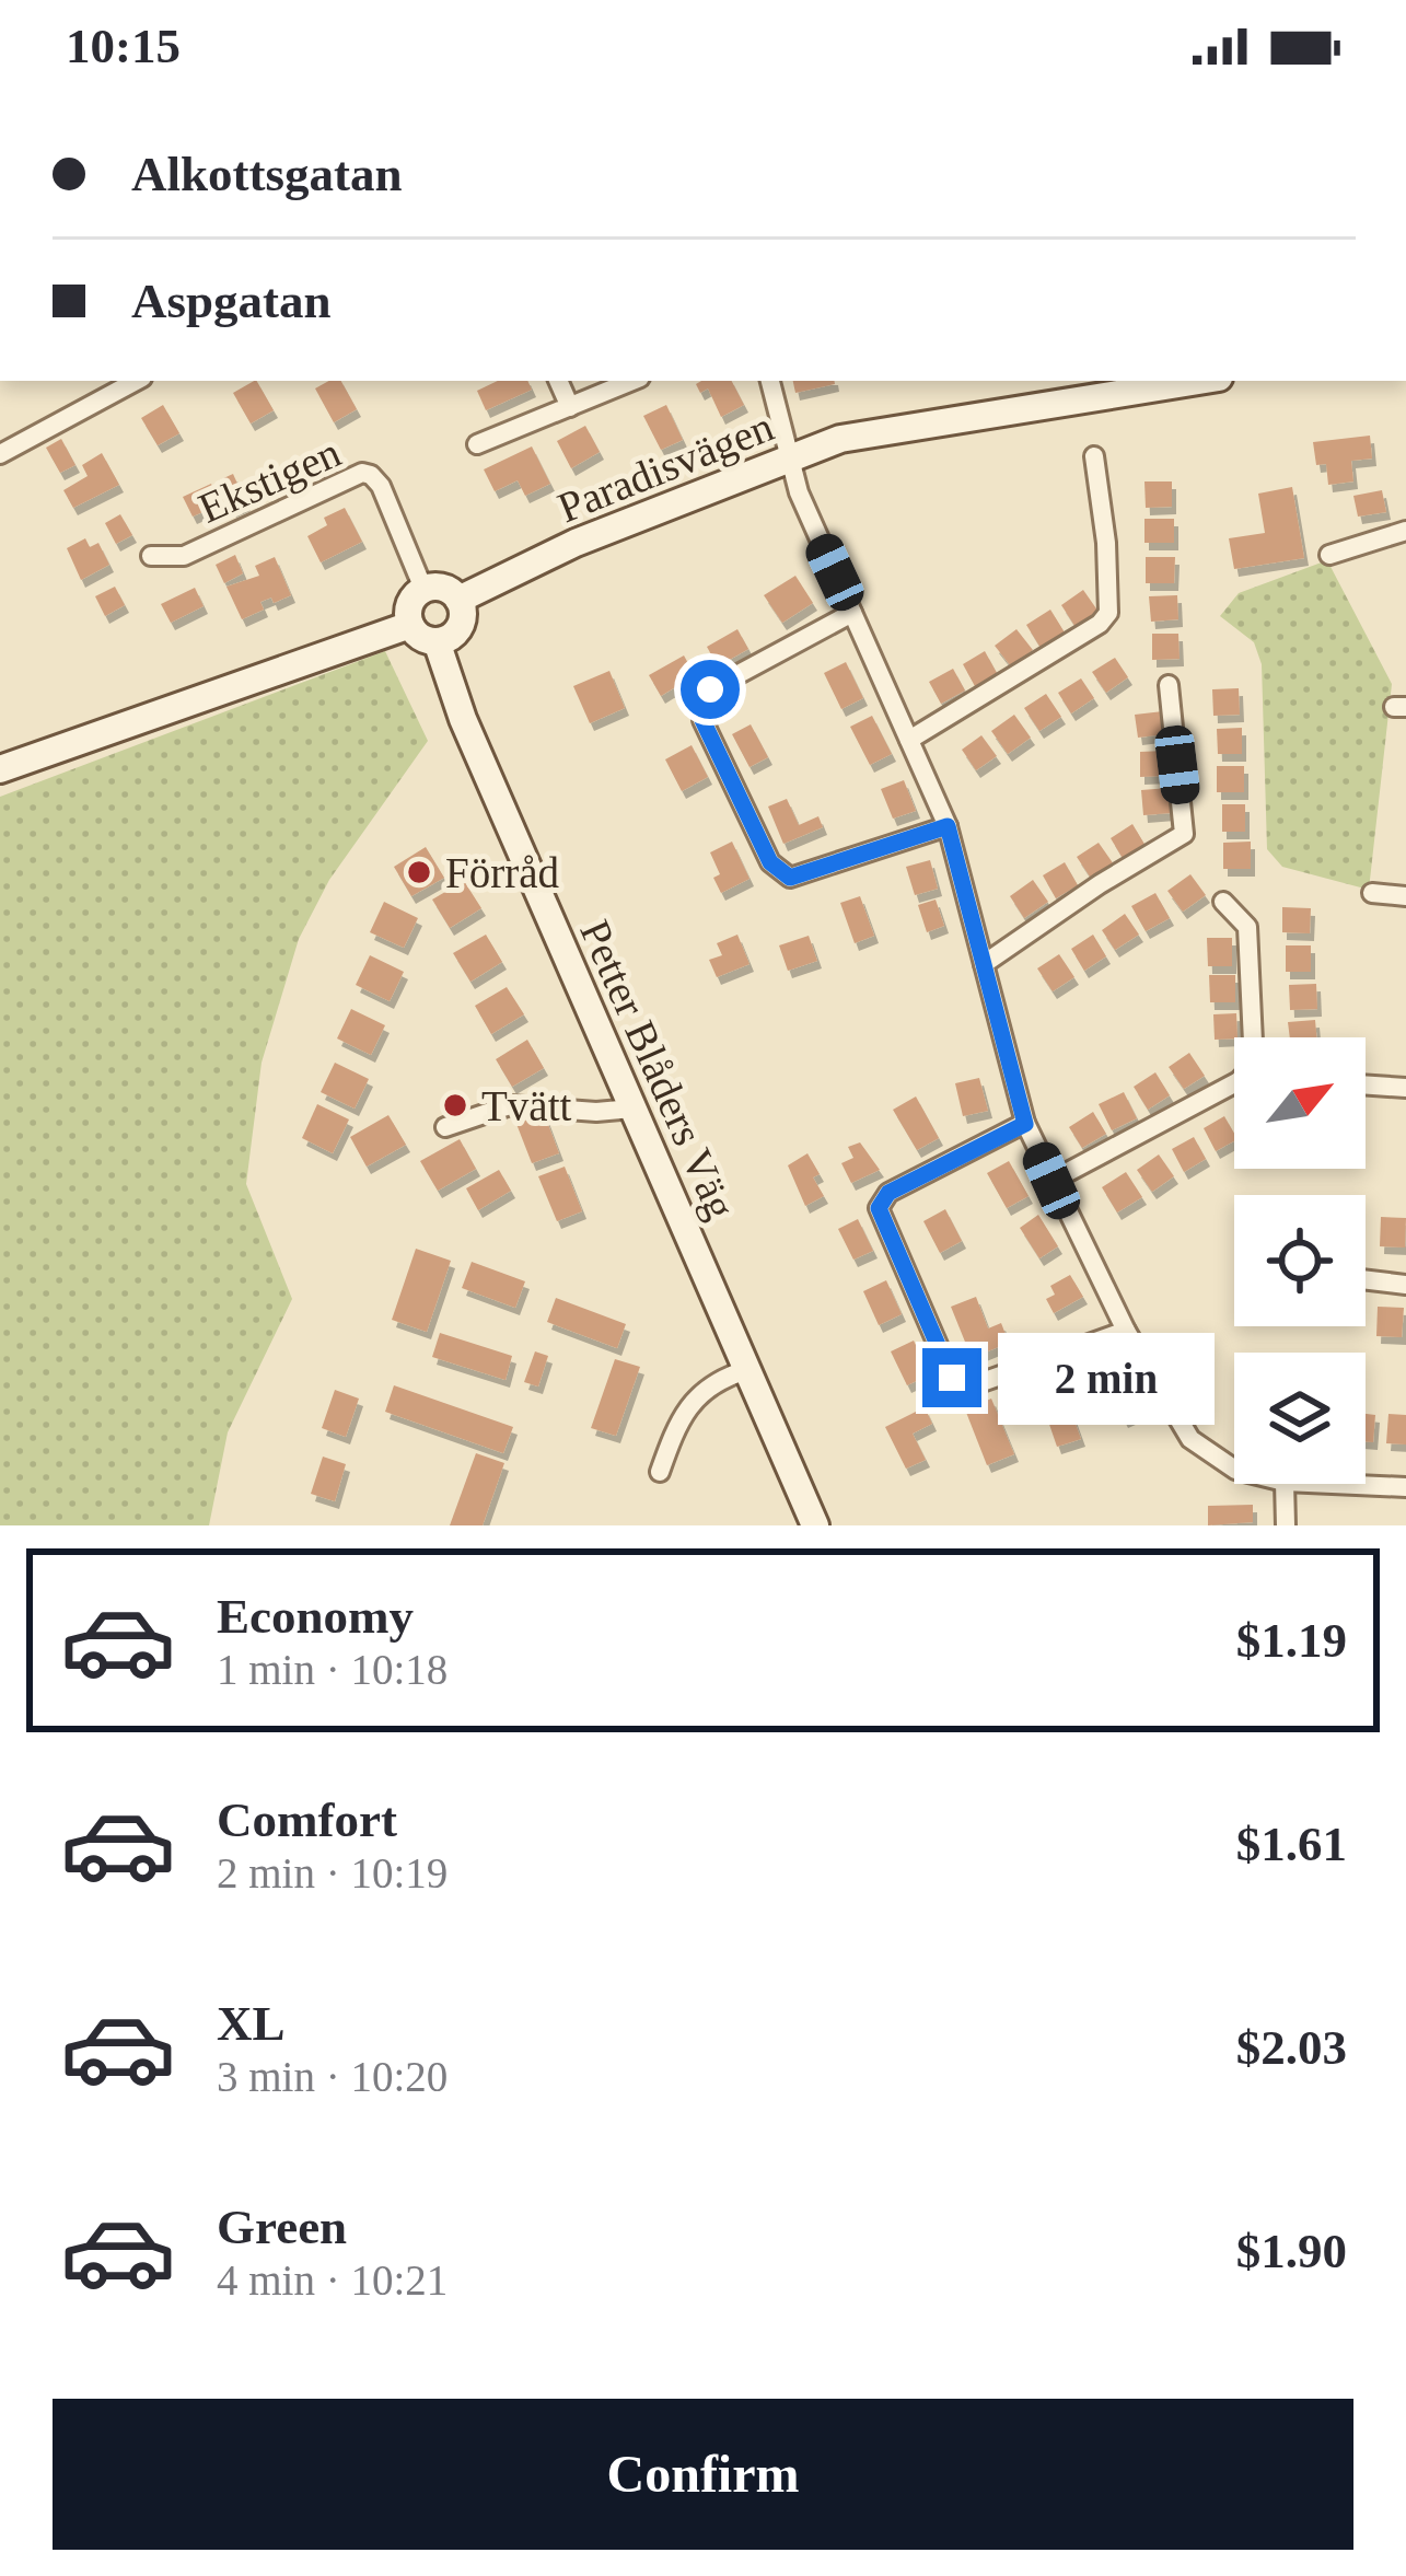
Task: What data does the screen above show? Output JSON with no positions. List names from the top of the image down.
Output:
{
  "streets": {
    "street": ["Paradisvägen", "Ekstigen", "Petter Blåders Väg"]
  },
  "crossings": [
    ["Paradisvägen", "Ekstigen"],
    ["Paradisvägen", "Petter Blåders Väg"],
    ["Ekstigen", "Petter Blåders Väg"]
  ],
  "places": ["Förråd", "Tvätt"],
  "north": "top right",
  "page": {
    "status": "10:15",
    "banner": ["Alkottsgatan", "Aspgatan"],
    "bubble": "2 min",
    "list": [
      {
        "name": "Economy",
        "note": "1 min · 10:18",
        "value": "$1.19"
      },
      {
        "name": "Comfort",
        "note": "2 min · 10:19",
        "value": "$1.61"
      },
      {
        "name": "XL",
        "note": "3 min · 10:20",
        "value": "$2.03"
      },
      {
        "name": "Green",
        "note": "4 min · 10:21",
        "value": "$1.90"
      }
    ],
    "buttons": "Confirm"
  }
}
